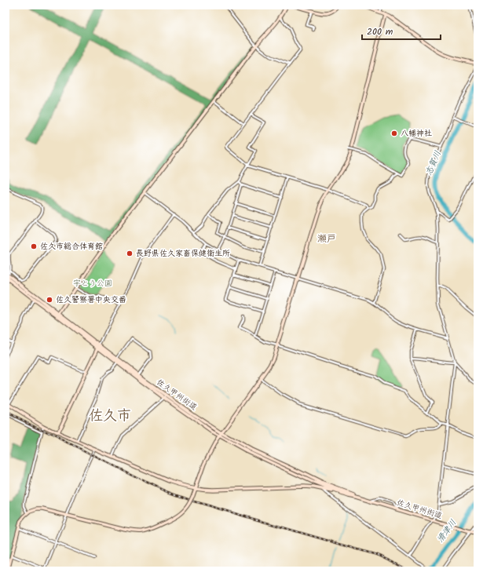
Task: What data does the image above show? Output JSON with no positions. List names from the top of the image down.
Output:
{
  "streets": {
    "street": ["佐久甲州街道"]
  },
  "districts": ["瀬戸", "佐久市"],
  "water": ["志賀川", "滑津川"],
  "parks": ["宇とう公園"],
  "places": [
    "八幡神社",
    "佐久市総合体育館",
    "長野県佐久家畜保健衛生所",
    "佐久警察署中央交番"
  ],
  "scale_bar": "200 m"
}
